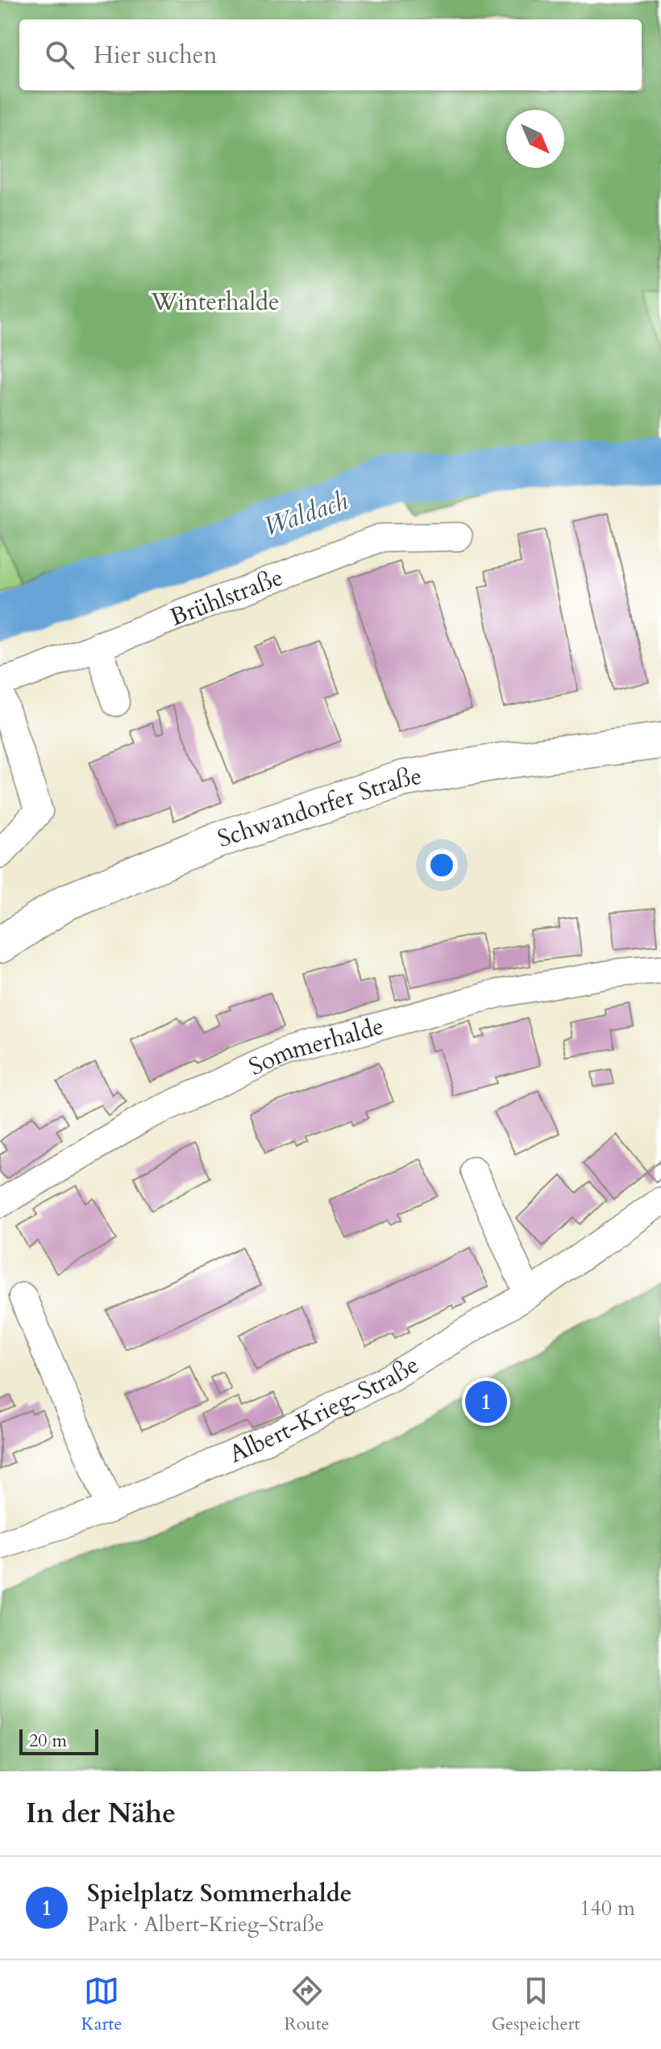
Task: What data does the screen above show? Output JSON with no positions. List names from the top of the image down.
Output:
{
  "streets": {
    "main road": ["Schwandorfer Straße"],
    "street": ["Brühlstraße", "Sommerhalde", "Albert-Krieg-Straße"]
  },
  "water": ["Waldach"],
  "parks": ["Winterhalde"],
  "scale_bar": "20 m",
  "north": "bottom right",
  "page": {
    "search": "Hier suchen",
    "pins": "1",
    "scale": "20 m",
    "heading": "In der Nähe",
    "list": [
      {
        "mark": "1",
        "name": "Spielplatz Sommerhalde",
        "note": "Park · Albert-Krieg-Straße",
        "value": "140 m"
      }
    ],
    "nav": ["Karte", "Route", "Gespeichert"]
  }
}
